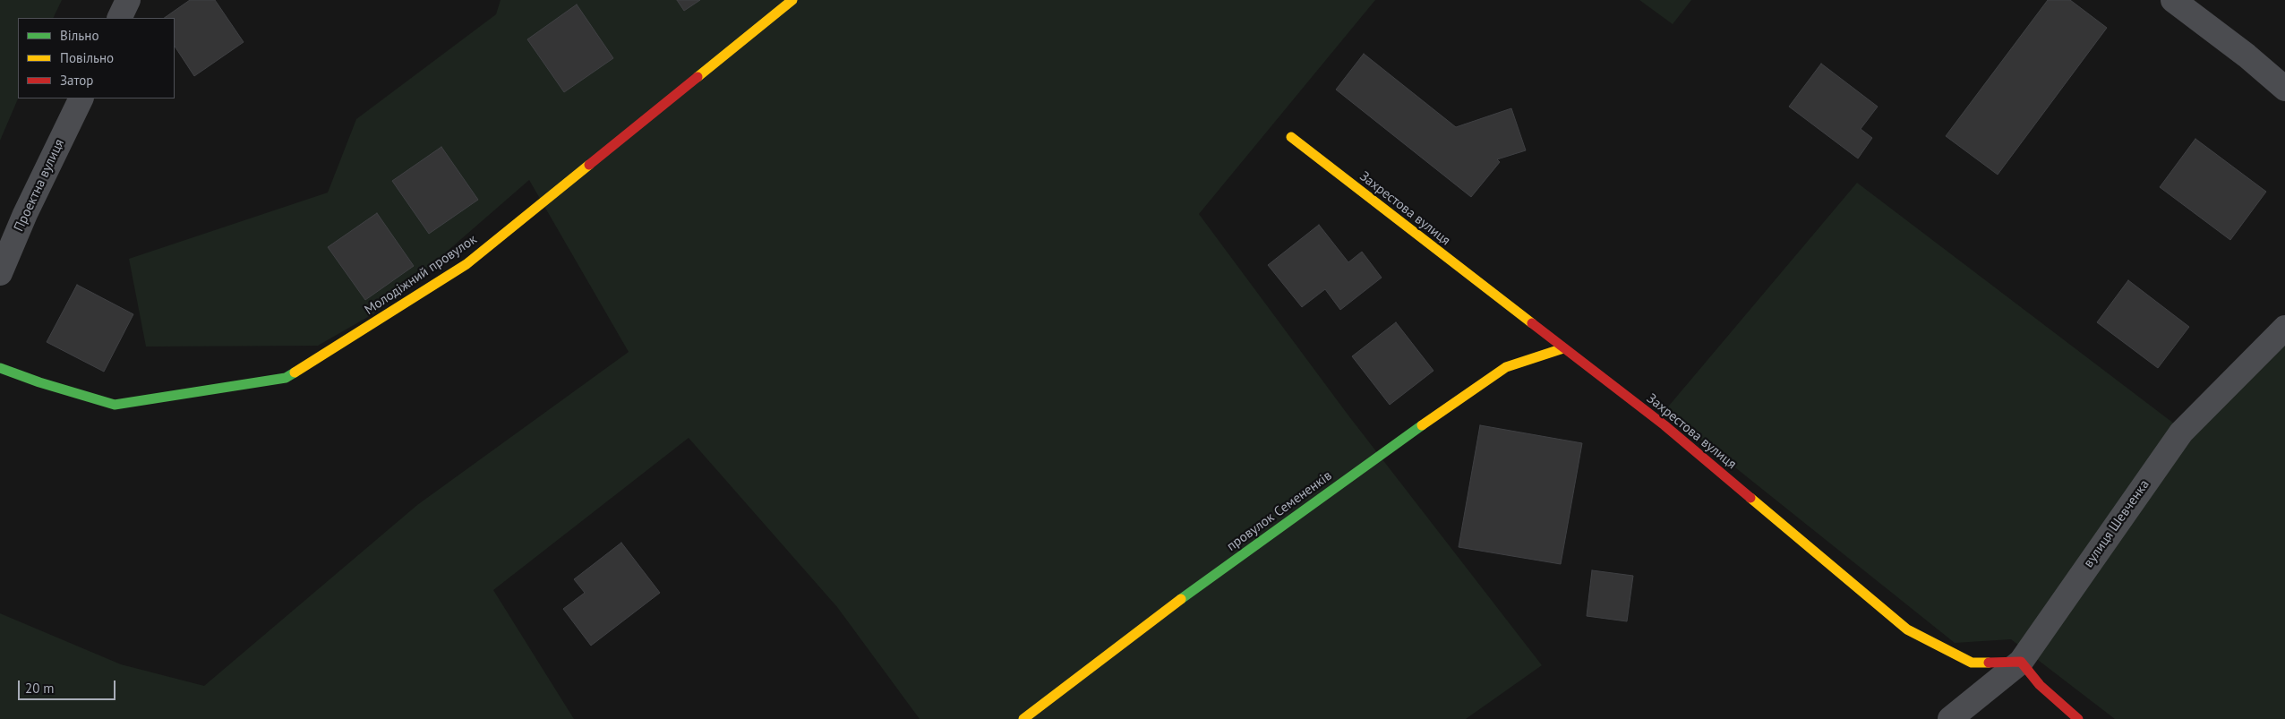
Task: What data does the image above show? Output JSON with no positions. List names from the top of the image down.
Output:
{
  "streets": {
    "street": [
      "Проектна вулиця",
      "Захрестова вулиця",
      "Молодіжний провулок",
      "провулок Семененків",
      "вулиця Шевченка"
    ]
  },
  "crossings": [
    ["Захрестова вулиця", "провулок Семененків"],
    ["Захрестова вулиця", "вулиця Шевченка"]
  ],
  "legend": ["Вільно", "Повільно", "Затор"],
  "scale_bar": "20 m"
}
